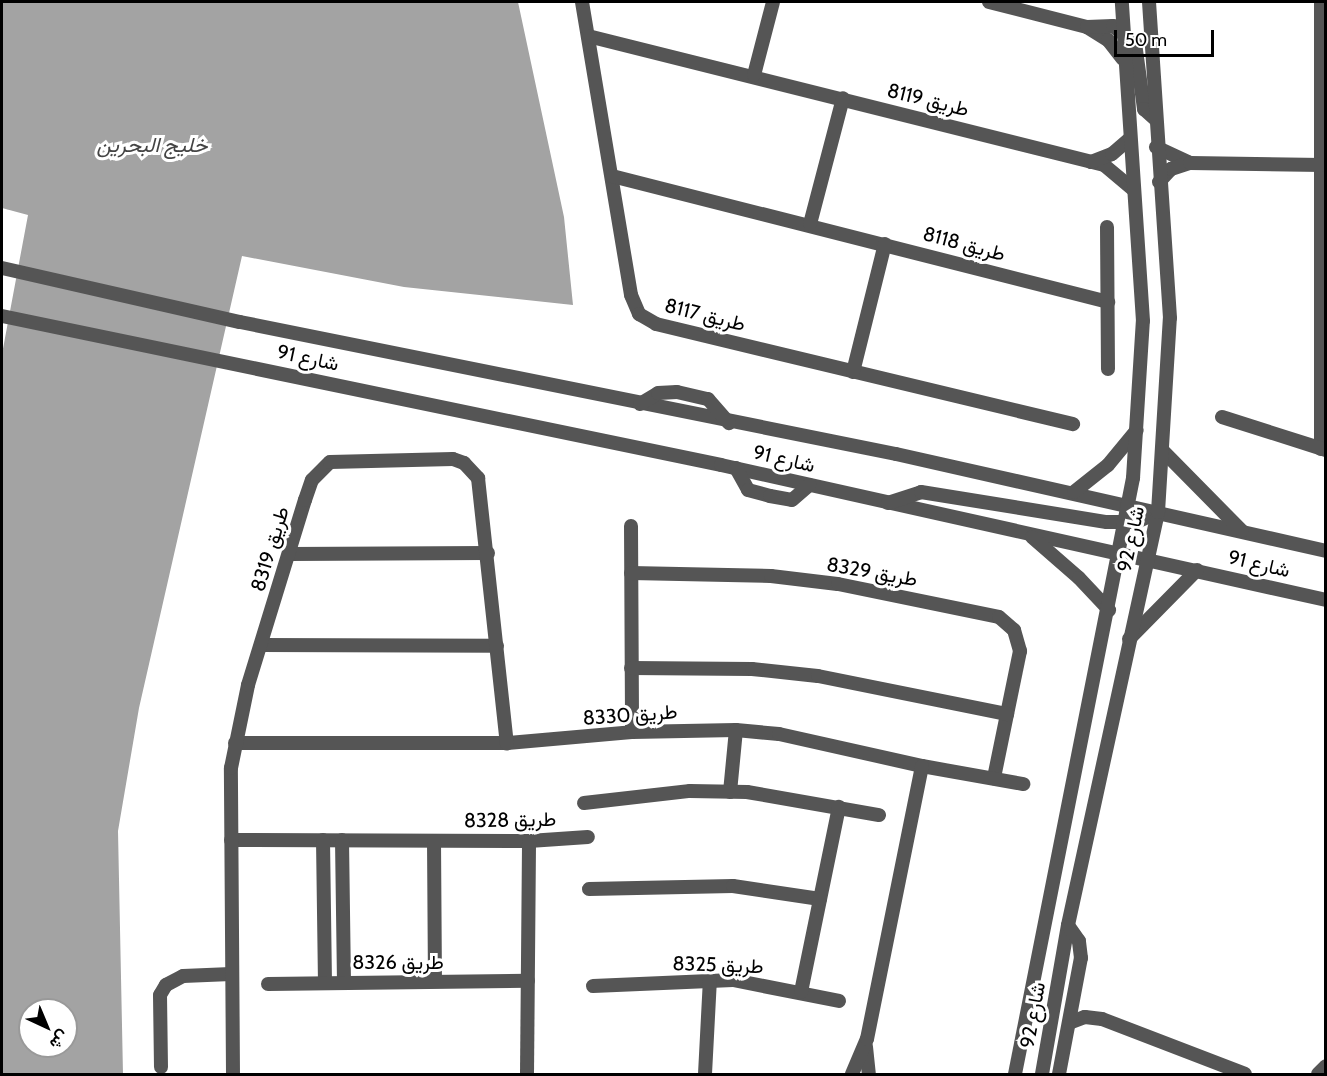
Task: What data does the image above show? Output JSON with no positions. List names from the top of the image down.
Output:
{
  "streets": {
    "street": [
      "طريق 8119",
      "طريق 8118",
      "طريق 8117",
      "شارع 91",
      "شارع 92",
      "طريق 8319",
      "طريق 8329",
      "طريق 8330",
      "طريق 8328",
      "طريق 8326",
      "طريق 8325"
    ]
  },
  "crossings": [
    ["طريق 8119", "طريق 8117"],
    ["طريق 8119", "شارع 92"],
    ["طريق 8118", "طريق 8117"],
    ["شارع 91", "شارع 92"],
    ["طريق 8319", "طريق 8330"],
    ["طريق 8319", "طريق 8328"],
    ["طريق 8329", "طريق 8330"]
  ],
  "water": ["خليج البحرين"],
  "scale_bar": "50 m",
  "north": "bottom right"
}
